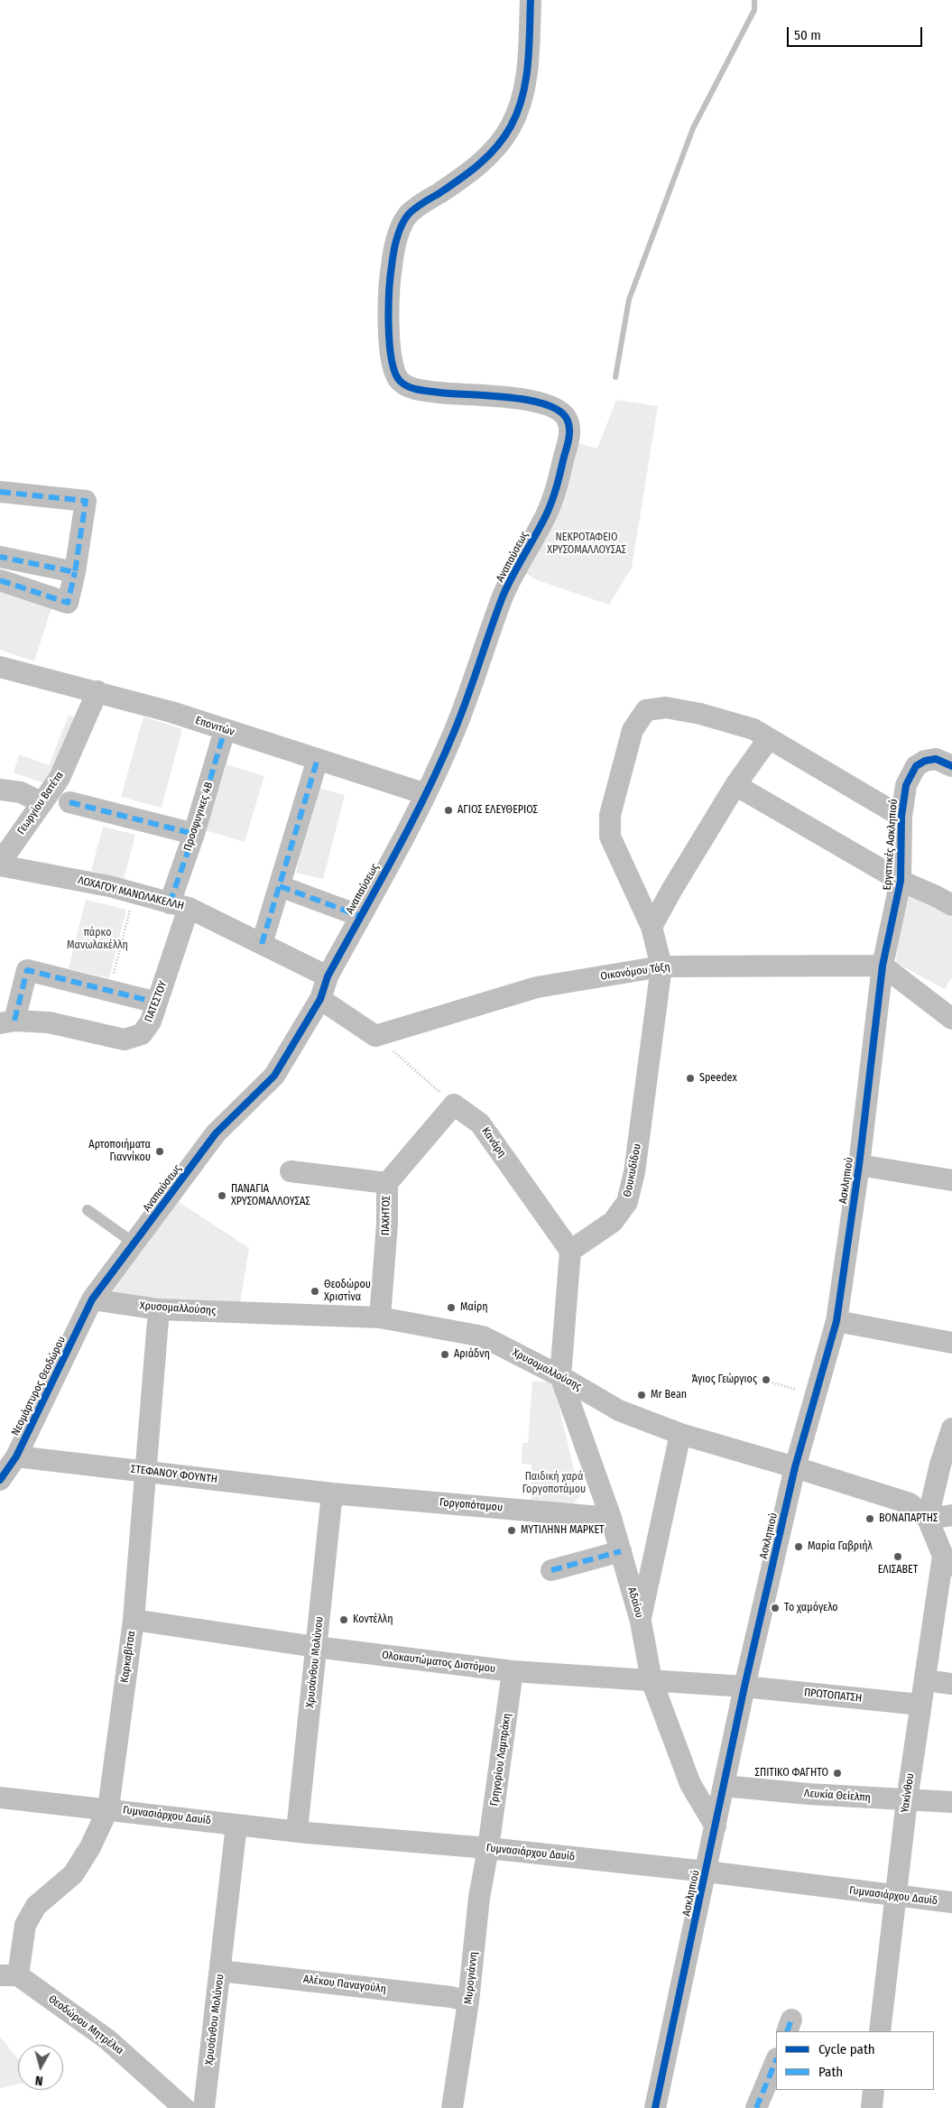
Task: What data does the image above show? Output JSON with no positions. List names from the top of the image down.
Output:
{
  "streets": {
    "street": [
      "Αναπαύσεως",
      "Επονιτών",
      "Γεωργίου Βατέτα",
      "Προσφυγικες 4Β",
      "Εργατικές Ασκληπιού",
      "ΛΟΧΑΓΟΥ ΜΑΝΩΛΑΚΕΛΛΗ",
      "Οικονόμου Τάξη",
      "ΠΑΤΕΣΤΟΥ",
      "Κανάρη",
      "Θουκυδίδου",
      "Ασκληπιού",
      "ΠΑΧΗΤΟΣ",
      "Χρυσομαλλούσης",
      "Νεομάρτυρος Θεοδώρου",
      "ΣΤΕΦΑΝΟΥ ΦΟΥΝΤΗ",
      "Γοργοπόταμου",
      "Αδαίου",
      "Καρκαβίτσα",
      "Χρυσάνθου Μολύνου",
      "Ολοκαυτώματος Διστόμου",
      "ΠΡΩΤΟΠΑΤΣΗ",
      "Γρηγορίου Λαμπράκη",
      "Υακίνθου",
      "Λευκία Θείελπη",
      "Γυμνασιάρχου Δαυίδ",
      "Μυρογιάννη",
      "Αλέκου Παναγούλη",
      "Θεοδώρου Μητρέλια"
    ]
  },
  "crossings": [
    ["Αναπαύσεως", "Επονιτών"],
    ["Αναπαύσεως", "ΛΟΧΑΓΟΥ ΜΑΝΩΛΑΚΕΛΛΗ"],
    ["Αναπαύσεως", "Χρυσομαλλούσης"],
    ["Αναπαύσεως", "Νεομάρτυρος Θεοδώρου"],
    ["Επονιτών", "Γεωργίου Βατέτα"],
    ["Επονιτών", "Προσφυγικες 4Β"],
    ["Γεωργίου Βατέτα", "ΛΟΧΑΓΟΥ ΜΑΝΩΛΑΚΕΛΛΗ"],
    ["Προσφυγικες 4Β", "ΛΟΧΑΓΟΥ ΜΑΝΩΛΑΚΕΛΛΗ"],
    ["Προσφυγικες 4Β", "ΠΑΤΕΣΤΟΥ"],
    ["Εργατικές Ασκληπιού", "Οικονόμου Τάξη"],
    ["Εργατικές Ασκληπιού", "Θουκυδίδου"],
    ["Εργατικές Ασκληπιού", "Ασκληπιού"],
    ["ΛΟΧΑΓΟΥ ΜΑΝΩΛΑΚΕΛΛΗ", "ΠΑΤΕΣΤΟΥ"],
    ["Οικονόμου Τάξη", "Θουκυδίδου"],
    ["Οικονόμου Τάξη", "Ασκληπιού"],
    ["Κανάρη", "Θουκυδίδου"],
    ["Ασκληπιού", "Χρυσομαλλούσης"],
    ["Ασκληπιού", "Αδαίου"],
    ["Ασκληπιού", "Ολοκαυτώματος Διστόμου"],
    ["Ασκληπιού", "ΠΡΩΤΟΠΑΤΣΗ"],
    ["Ασκληπιού", "Λευκία Θείελπη"],
    ["Ασκληπιού", "Γυμνασιάρχου Δαυίδ"],
    ["ΠΑΧΗΤΟΣ", "Χρυσομαλλούσης"],
    ["Χρυσομαλλούσης", "Νεομάρτυρος Θεοδώρου"],
    ["Χρυσομαλλούσης", "Αδαίου"],
    ["Χρυσομαλλούσης", "Καρκαβίτσα"],
    ["Χρυσομαλλούσης", "Υακίνθου"],
    ["Νεομάρτυρος Θεοδώρου", "ΣΤΕΦΑΝΟΥ ΦΟΥΝΤΗ"],
    ["ΣΤΕΦΑΝΟΥ ΦΟΥΝΤΗ", "Γοργοπόταμου"],
    ["ΣΤΕΦΑΝΟΥ ΦΟΥΝΤΗ", "Καρκαβίτσα"],
    ["ΣΤΕΦΑΝΟΥ ΦΟΥΝΤΗ", "Χρυσάνθου Μολύνου"],
    ["Γοργοπόταμου", "Αδαίου"],
    ["Γοργοπόταμου", "Χρυσάνθου Μολύνου"],
    ["Αδαίου", "Ολοκαυτώματος Διστόμου"],
    ["Καρκαβίτσα", "Ολοκαυτώματος Διστόμου"],
    ["Καρκαβίτσα", "Γυμνασιάρχου Δαυίδ"],
    ["Καρκαβίτσα", "Θεοδώρου Μητρέλια"],
    ["Χρυσάνθου Μολύνου", "Ολοκαυτώματος Διστόμου"],
    ["Χρυσάνθου Μολύνου", "Γυμνασιάρχου Δαυίδ"],
    ["Χρυσάνθου Μολύνου", "Αλέκου Παναγούλη"],
    ["Ολοκαυτώματος Διστόμου", "ΠΡΩΤΟΠΑΤΣΗ"],
    ["Ολοκαυτώματος Διστόμου", "Γρηγορίου Λαμπράκη"],
    ["ΠΡΩΤΟΠΑΤΣΗ", "Υακίνθου"],
    ["Γρηγορίου Λαμπράκη", "Γυμνασιάρχου Δαυίδ"],
    ["Γρηγορίου Λαμπράκη", "Μυρογιάννη"],
    ["Υακίνθου", "Λευκία Θείελπη"],
    ["Υακίνθου", "Γυμνασιάρχου Δαυίδ"],
    ["Γυμνασιάρχου Δαυίδ", "Μυρογιάννη"],
    ["Μυρογιάννη", "Αλέκου Παναγούλη"]
  ],
  "parks": ["ΝΕΚΡΟΤΑΦΕΙΟ ΧΡΥΣΟΜΑΛΛΟΥΣΑΣ", "πάρκο Μανωλακέλλη", "Παιδική χαρά Γοργοποτάμου"],
  "places": [
    "ΑΓΙΟΣ ΕΛΕΥΘΕΡΙΟΣ",
    "Speedex",
    "Αρτοποιήματα Γιαννίκου",
    "ΠΑΝΑΓΙΑ ΧΡΥΣΟΜΑΛΛΟΥΣΑΣ",
    "Θεοδώρου Χριστίνα",
    "Μαίρη",
    "Αριάδνη",
    "Άγιος Γεώργιος",
    "Mr Bean",
    "ΒΟΝΑΠΑΡΤΗΣ",
    "ΜΥΤΙΛΗΝΗ ΜΑΡΚΕΤ",
    "Μαρία Γαβριήλ",
    "ΕΛΙΣΑΒΕΤ",
    "Το χαμόγελο",
    "Κοντέλλη",
    "ΣΠΙΤΙΚΟ ΦΑΓΗΤΟ"
  ],
  "legend": ["Cycle path", "Path"],
  "scale_bar": "50 m",
  "north": "bottom"
}
